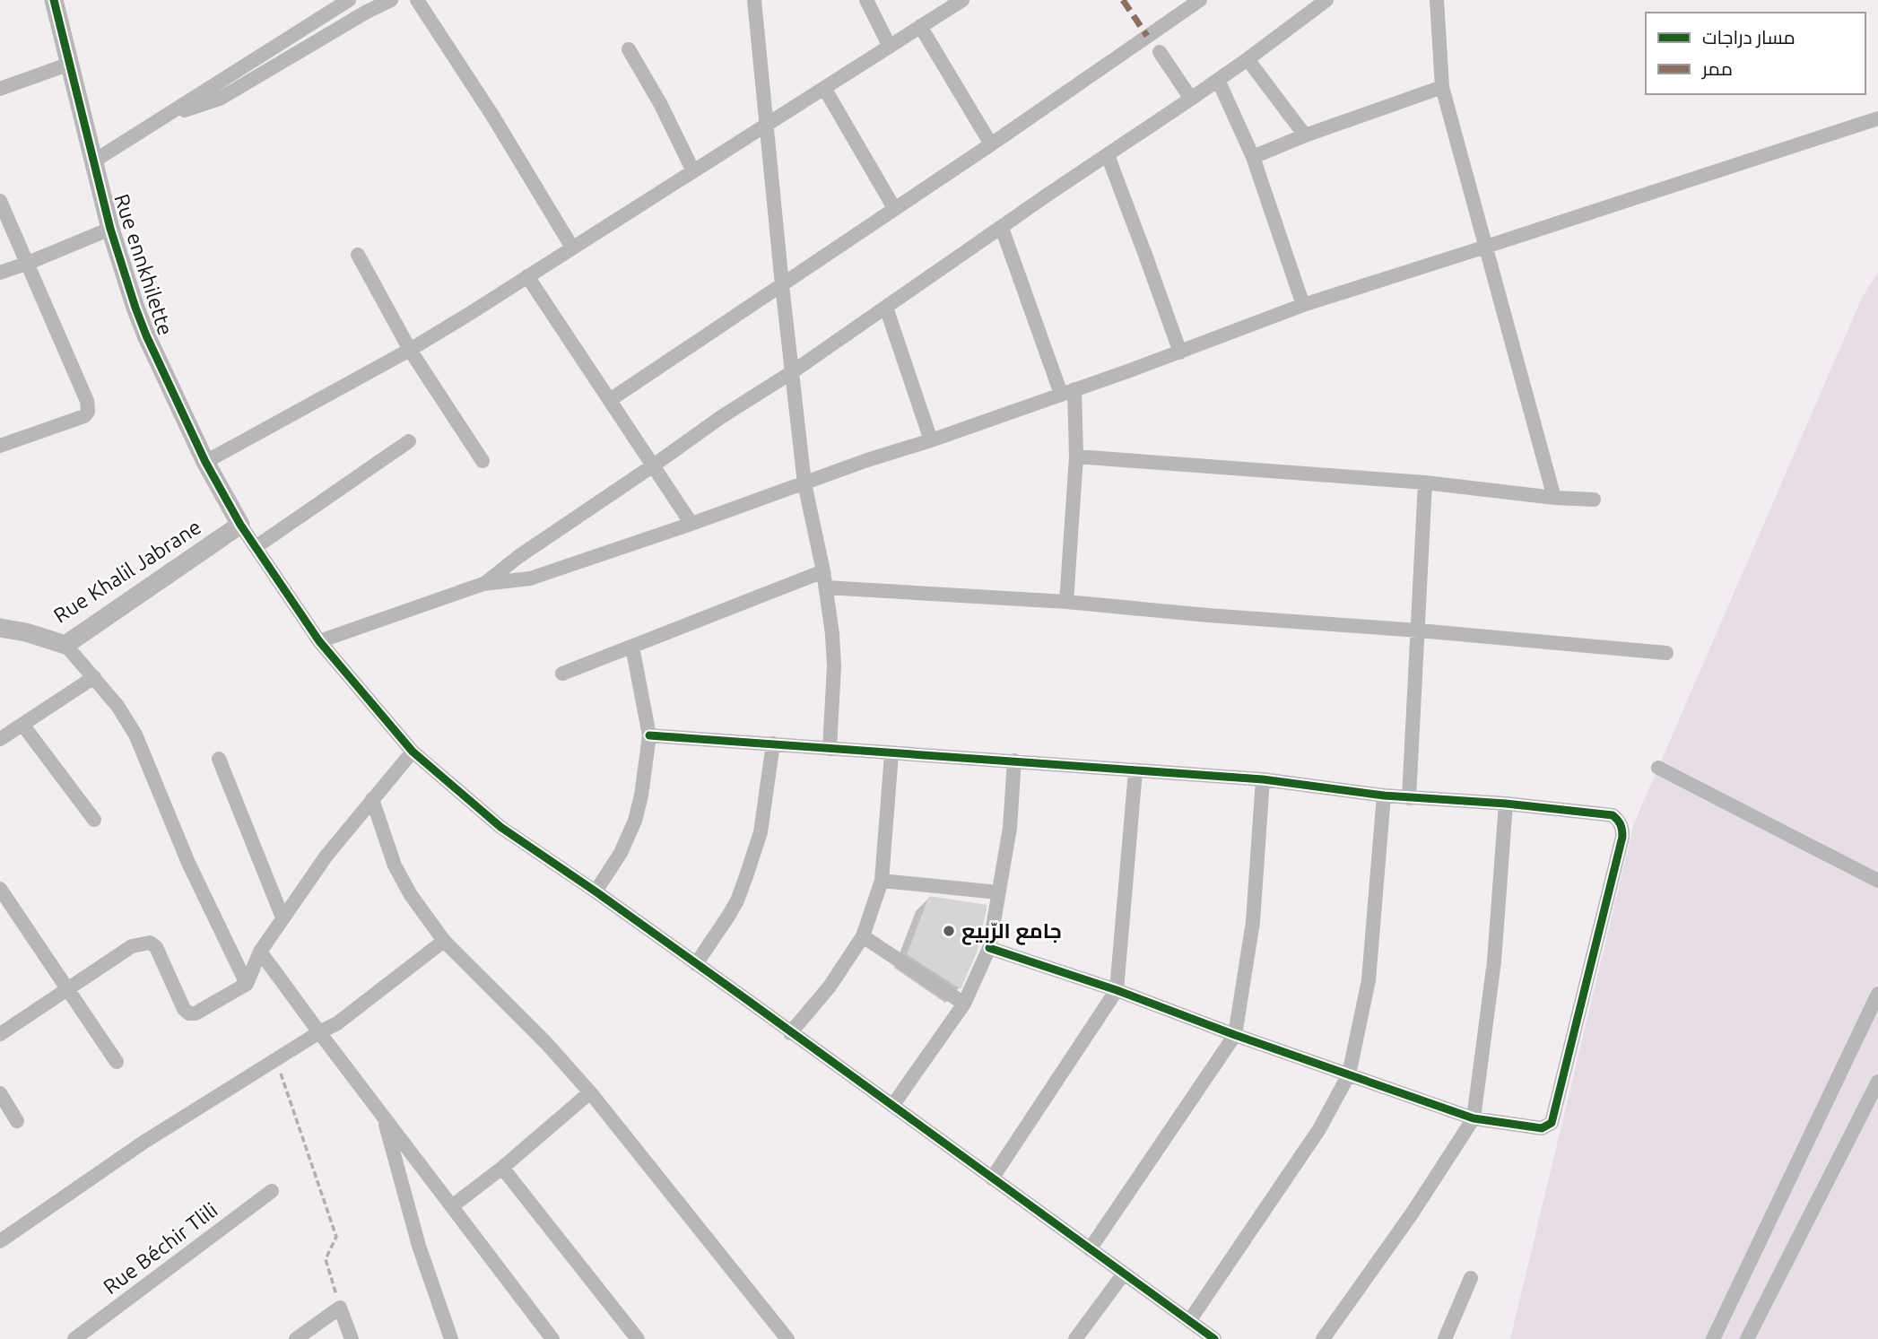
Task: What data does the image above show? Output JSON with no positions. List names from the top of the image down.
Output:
{
  "streets": {
    "street": ["Rue ennkhilette", "Rue Khalil Jabrane", "Rue Béchir Tlili"]
  },
  "crossings": [
    ["Rue ennkhilette", "Rue Khalil Jabrane"]
  ],
  "places": ["جامع الرّبيع"],
  "legend": ["مسار دراجات", "ممر"]
}
